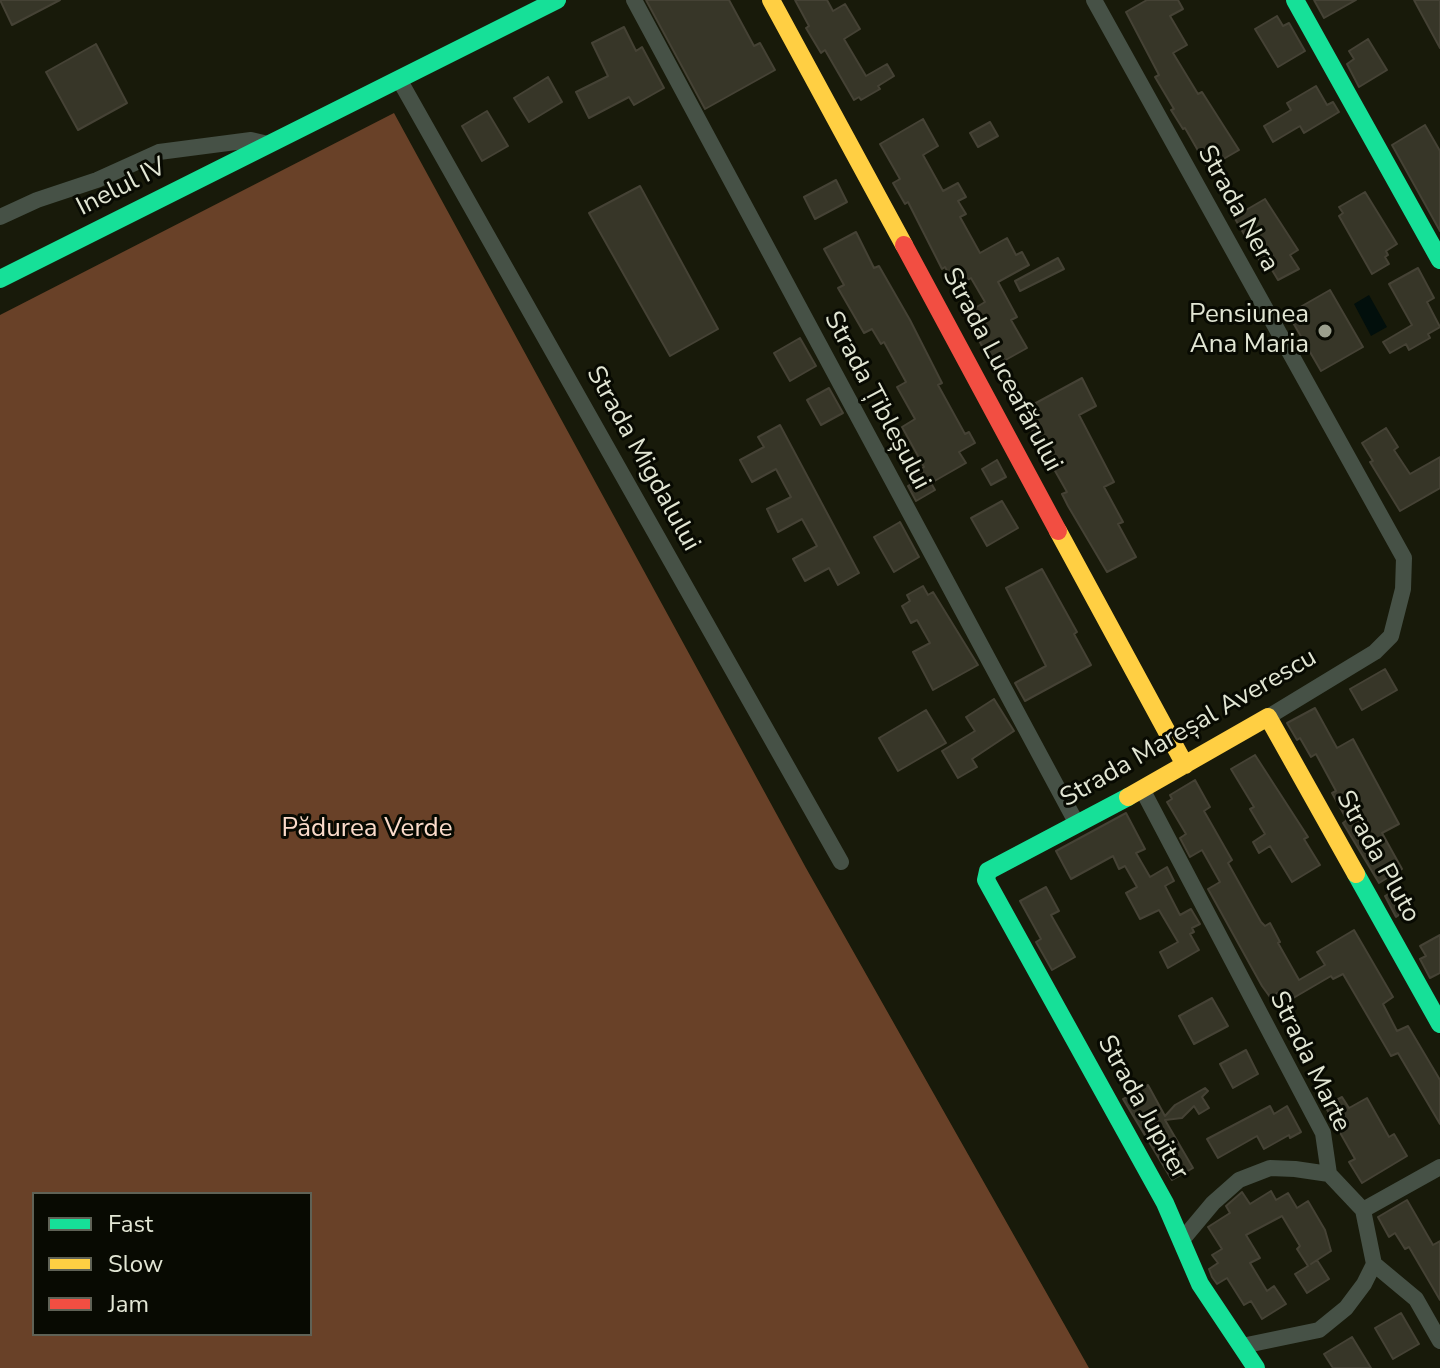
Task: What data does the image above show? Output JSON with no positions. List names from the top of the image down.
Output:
{
  "streets": {
    "street": [
      "Inelul IV",
      "Strada Nera",
      "Strada Luceafărului",
      "Strada Țibleșului",
      "Strada Migdalului",
      "Strada Mareșal Averescu",
      "Strada Pluto",
      "Strada Marte",
      "Strada Jupiter"
    ]
  },
  "crossings": [
    ["Inelul IV", "Strada Migdalului"],
    ["Strada Nera", "Strada Mareșal Averescu"],
    ["Strada Luceafărului", "Strada Mareșal Averescu"],
    ["Strada Țibleșului", "Strada Mareșal Averescu"],
    ["Strada Mareșal Averescu", "Strada Pluto"],
    ["Strada Mareșal Averescu", "Strada Marte"],
    ["Strada Mareșal Averescu", "Strada Jupiter"],
    ["Strada Marte", "Strada Jupiter"]
  ],
  "parks": ["Pădurea Verde"],
  "places": ["Pensiunea Ana Maria"],
  "legend": ["Fast", "Slow", "Jam"]
}
